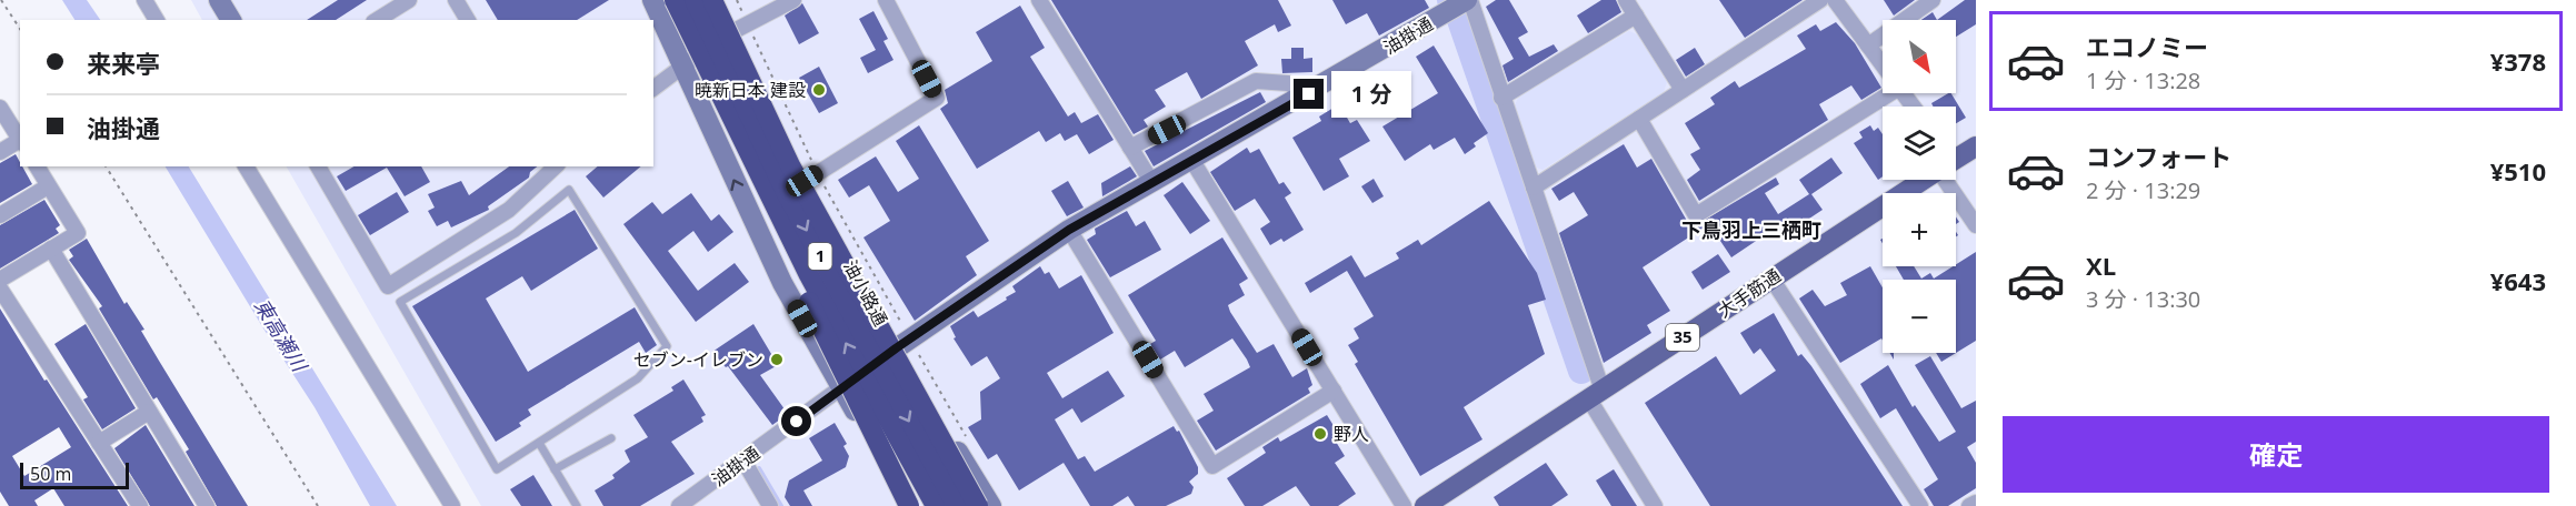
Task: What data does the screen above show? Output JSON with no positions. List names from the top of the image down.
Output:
{
  "streets": {
    "highway": ["1"],
    "main road": ["大手筋通", "35"],
    "street": ["油掛通", "油小路通"]
  },
  "crossings": [
    ["油掛通", "油小路通"]
  ],
  "districts": ["下鳥羽上三栖町"],
  "water": ["東高瀬川"],
  "places": ["暁新日本 建設", "セブン-イレブン", "野人"],
  "scale_bar": "50 m",
  "north": "bottom right",
  "page": {
    "list": [
      {
        "name": "エコノミー",
        "note": "1 分 · 13:28",
        "value": "¥378"
      },
      {
        "name": "コンフォート",
        "note": "2 分 · 13:29",
        "value": "¥510"
      },
      {
        "name": "XL",
        "note": "3 分 · 13:30",
        "value": "¥643"
      }
    ],
    "map_buttons": ["+", "−"],
    "banner": ["来来亭", "油掛通"],
    "bubble": "1 分",
    "buttons": "確定",
    "scale": "50 m"
  }
}
